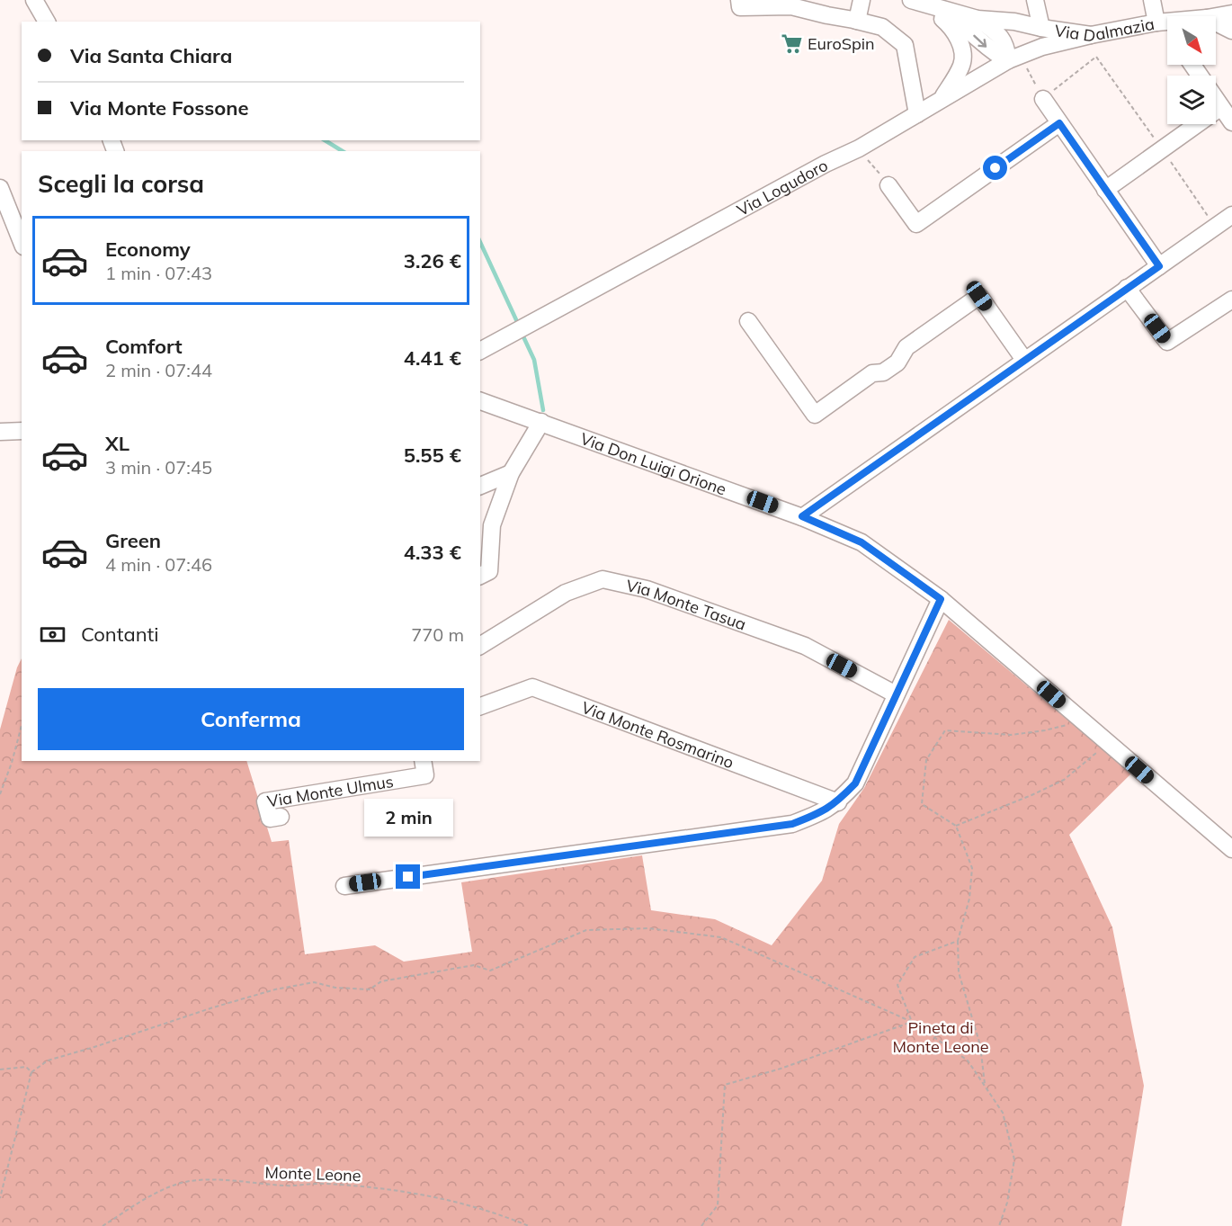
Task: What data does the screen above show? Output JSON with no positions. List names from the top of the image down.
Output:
{
  "streets": {
    "street": [
      "Via Dalmazia",
      "Via Logudoro",
      "Via Don Luigi Orione",
      "Via Monte Tasua",
      "Via Monte Rosmarino",
      "Via Monte Ulmus"
    ],
    "path": ["Monte Leone"]
  },
  "crossings": [
    ["Via Dalmazia", "Via Logudoro"]
  ],
  "parks": ["Pineta di Monte Leone"],
  "places": {
    "supermarket": ["EuroSpin"]
  },
  "north": "bottom right",
  "page": {
    "banner": ["Via Santa Chiara", "Via Monte Fossone"],
    "heading": "Scegli la corsa",
    "list": [
      {
        "name": "Economy",
        "note": "1 min · 07:43",
        "value": "3.26 €"
      },
      {
        "name": "Comfort",
        "note": "2 min · 07:44",
        "value": "4.41 €"
      },
      {
        "name": "XL",
        "note": "3 min · 07:45",
        "value": "5.55 €"
      },
      {
        "name": "Green",
        "note": "4 min · 07:46",
        "value": "4.33 €"
      }
    ],
    "pay": ["Contanti", "770 m"],
    "buttons": "Conferma",
    "bubble": "2 min"
  }
}
